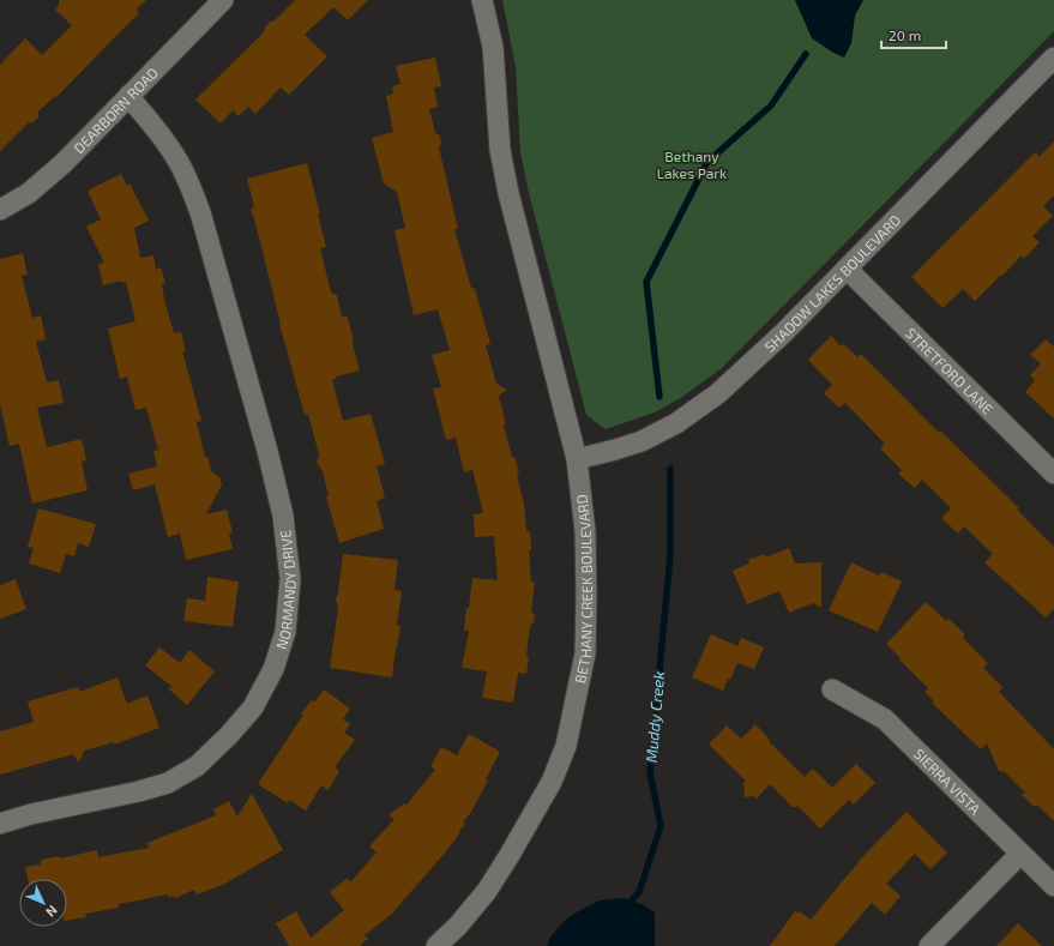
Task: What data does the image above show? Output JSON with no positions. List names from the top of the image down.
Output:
{
  "streets": {
    "street": [
      "DEARBORN ROAD",
      "SHADOW LAKES BOULEVARD",
      "STRETFORD LANE",
      "BETHANY CREEK BOULEVARD",
      "NORMANDY DRIVE",
      "SIERRA VISTA"
    ]
  },
  "crossings": [
    ["DEARBORN ROAD", "NORMANDY DRIVE"],
    ["SHADOW LAKES BOULEVARD", "STRETFORD LANE"],
    ["SHADOW LAKES BOULEVARD", "BETHANY CREEK BOULEVARD"]
  ],
  "water": ["Muddy Creek"],
  "parks": ["Bethany Lakes Park"],
  "scale_bar": "20 m",
  "north": "bottom right"
}
